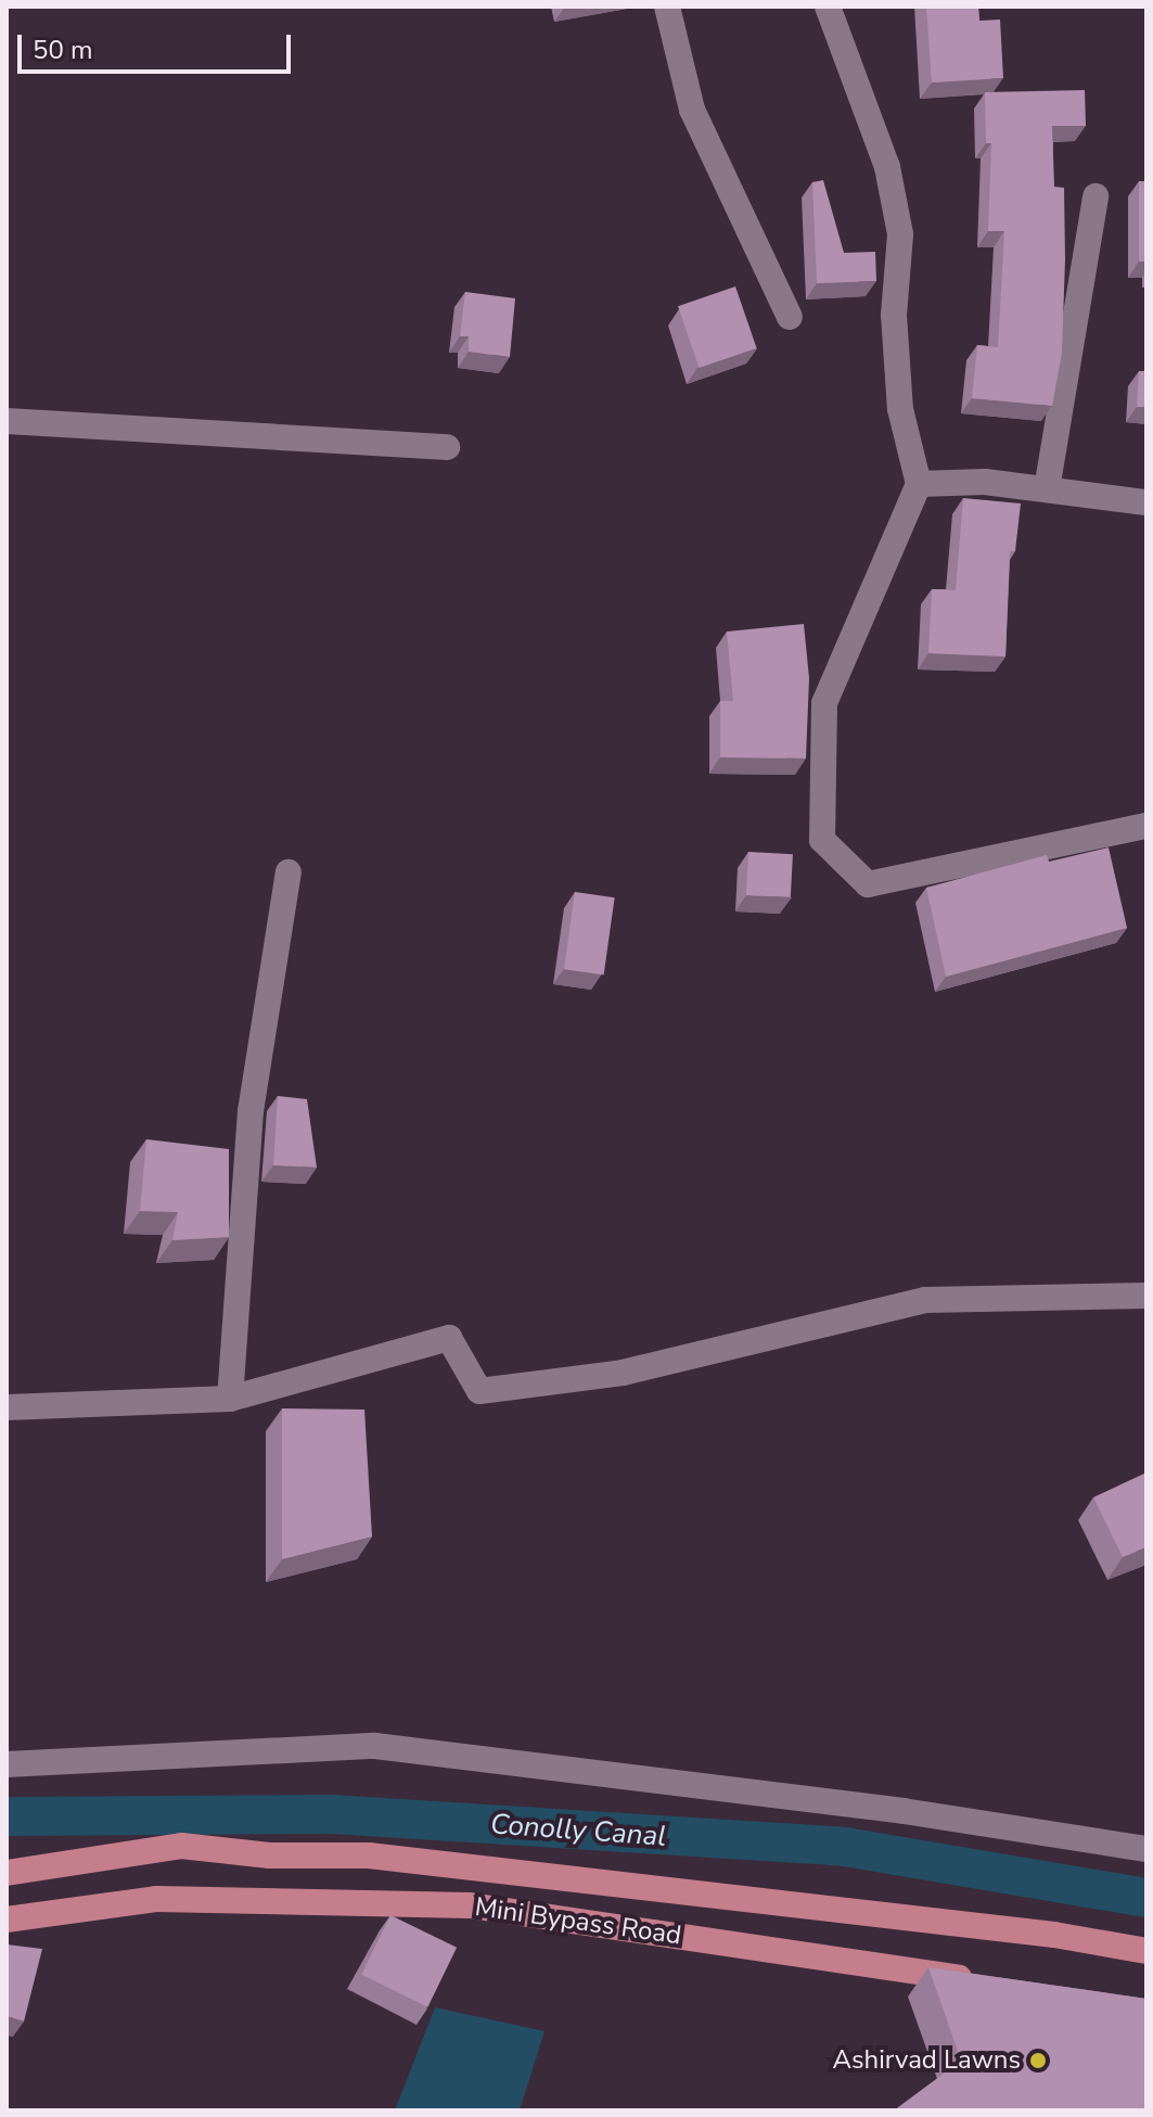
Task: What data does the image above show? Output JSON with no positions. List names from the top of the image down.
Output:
{
  "streets": {
    "main road": ["Mini Bypass Road"]
  },
  "water": ["Conolly Canal"],
  "places": ["Ashirvad Lawns"],
  "scale_bar": "50 m"
}
